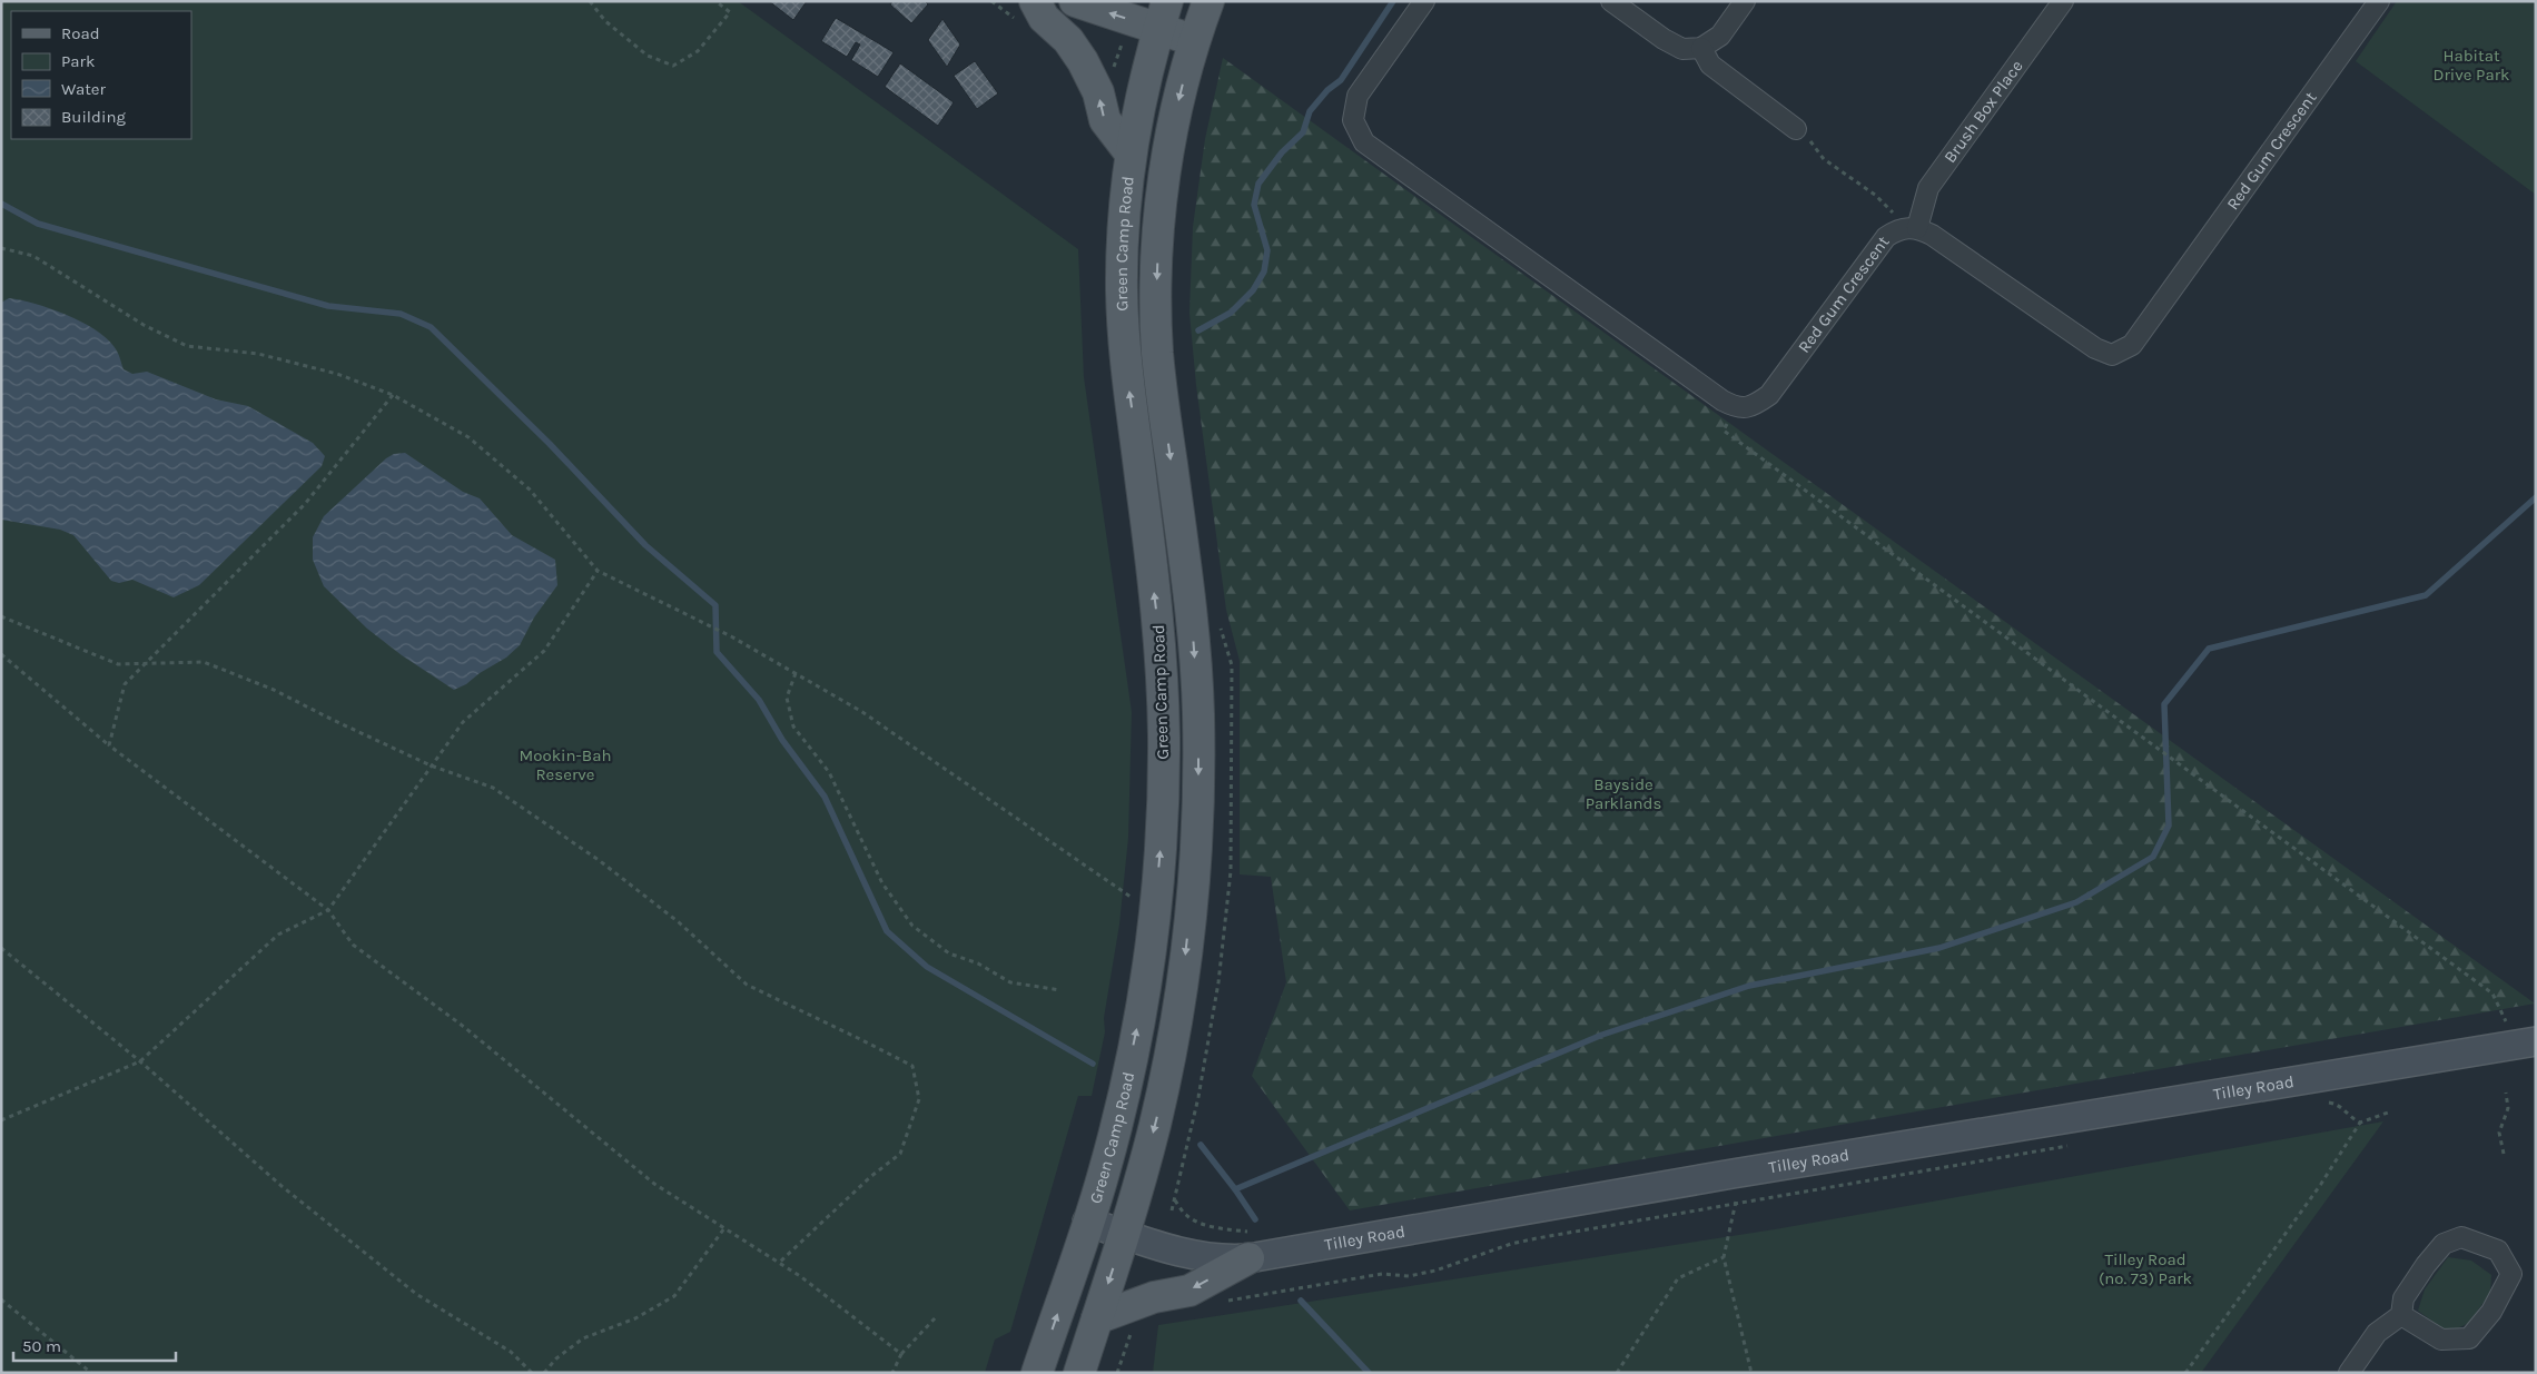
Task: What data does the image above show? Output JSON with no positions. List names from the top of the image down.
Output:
{
  "streets": {
    "main road": ["Green Camp Road", "Tilley Road"],
    "street": ["Brush Box Place", "Red Gum Crescent"]
  },
  "crossings": [
    ["Brush Box Place", "Red Gum Crescent"],
    ["Green Camp Road", "Tilley Road"]
  ],
  "parks": [
    "Habitat Drive Park",
    "Mookin-Bah Reserve",
    "Bayside Parklands",
    "Tilley Road (no. 73) Park"
  ],
  "legend": [
    "Road",
    "Park",
    "Water",
    "Building"
  ],
  "scale_bar": "50 m"
}
